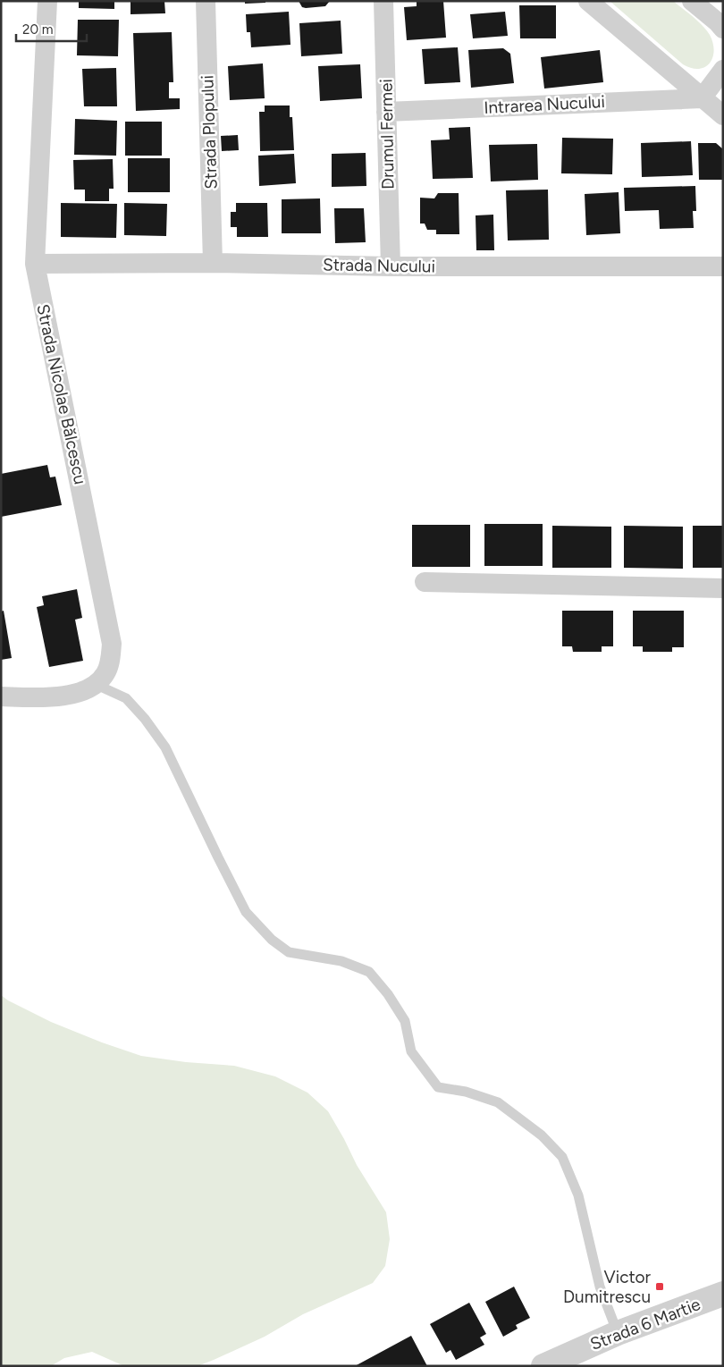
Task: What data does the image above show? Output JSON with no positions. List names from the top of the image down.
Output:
{
  "streets": {
    "street": [
      "Intrarea Nucului",
      "Strada Plopului",
      "Drumul Fermei",
      "Strada Nucului",
      "Strada Nicolae Bălcescu",
      "Strada 6 Martie"
    ]
  },
  "crossings": [
    ["Intrarea Nucului", "Drumul Fermei"],
    ["Strada Plopului", "Strada Nucului"],
    ["Drumul Fermei", "Strada Nucului"],
    ["Strada Nucului", "Strada Nicolae Bălcescu"]
  ],
  "places": {
    "transit": ["Victor Dumitrescu"]
  },
  "scale_bar": "20 m"
}
